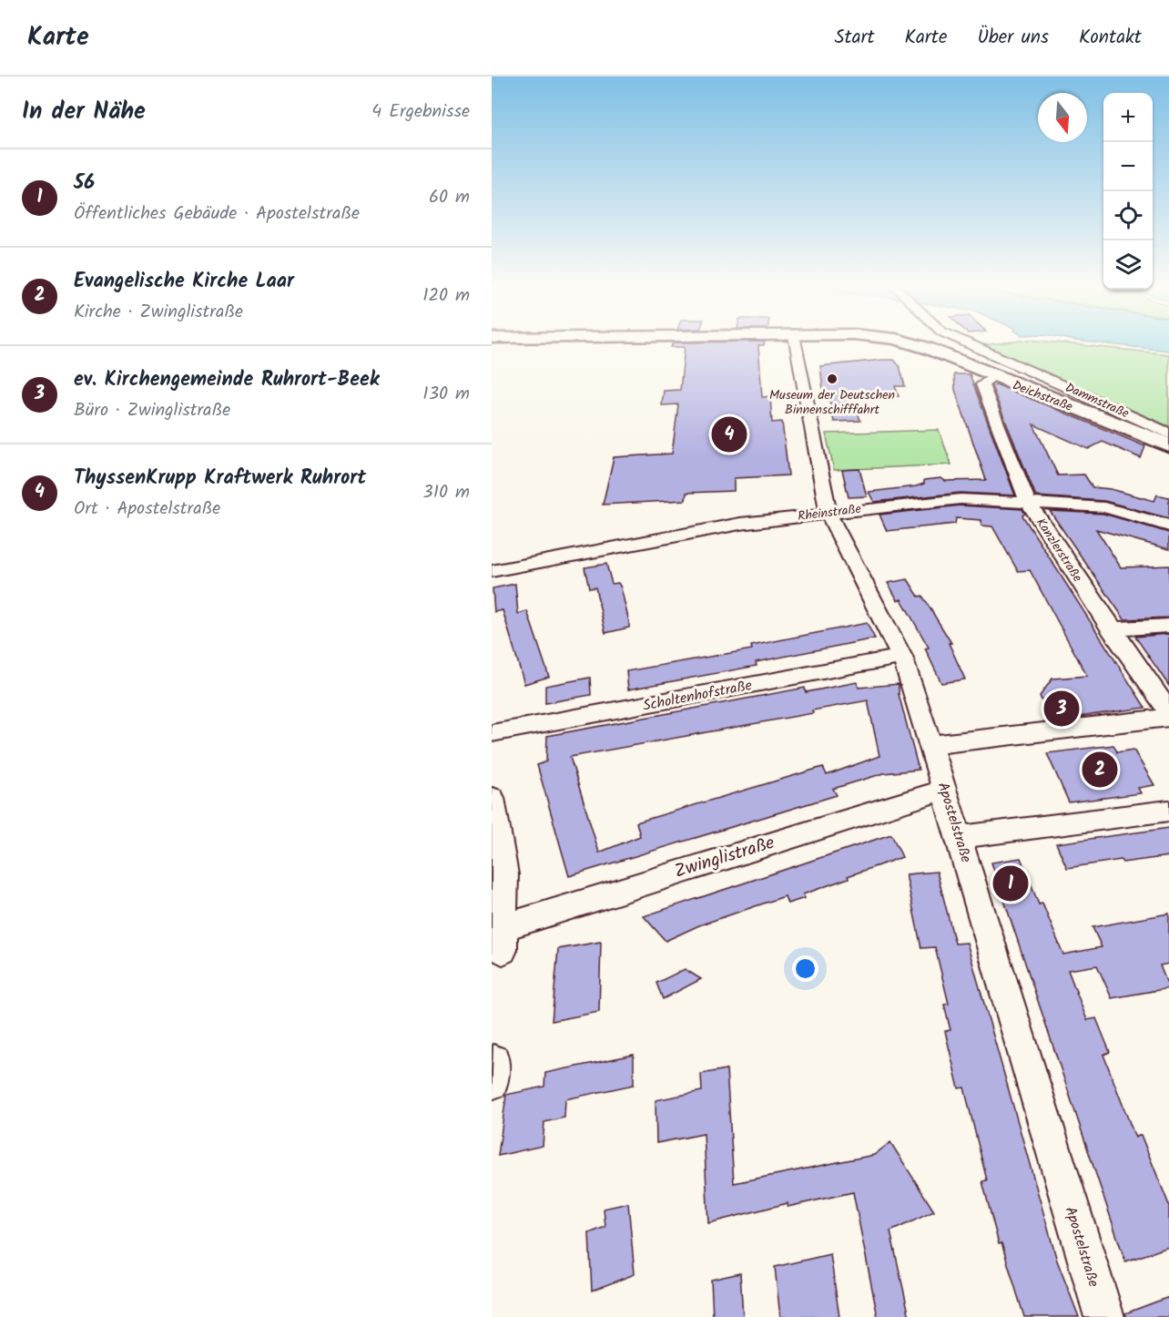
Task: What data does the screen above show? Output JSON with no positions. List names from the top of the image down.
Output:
{
  "streets": {
    "street": [
      "Deichstraße",
      "Dammstraße",
      "Rheinstraße",
      "Kanzlerstraße",
      "Scholtenhofstraße",
      "Apostelstraße",
      "Zwinglistraße"
    ]
  },
  "crossings": [
    ["Deichstraße", "Dammstraße"],
    ["Deichstraße", "Kanzlerstraße"],
    ["Rheinstraße", "Kanzlerstraße"],
    ["Rheinstraße", "Apostelstraße"],
    ["Scholtenhofstraße", "Apostelstraße"],
    ["Apostelstraße", "Zwinglistraße"]
  ],
  "places": ["Museum der Deutschen Binnenschifffahrt"],
  "north": "bottom",
  "page": {
    "header": "Karte",
    "nav": [
      "Start",
      "Karte",
      "Über uns",
      "Kontakt"
    ],
    "heading": ["In der Nähe", "4 Ergebnisse"],
    "map_buttons": ["+", "−"],
    "list": [
      {
        "mark": "1",
        "name": "56",
        "note": "Öffentliches Gebäude · Apostelstraße",
        "value": "60 m"
      },
      {
        "mark": "2",
        "name": "Evangelische Kirche Laar",
        "note": "Kirche · Zwinglistraße",
        "value": "120 m"
      },
      {
        "mark": "3",
        "name": "ev. Kirchengemeinde Ruhrort-Beek",
        "note": "Büro · Zwinglistraße",
        "value": "130 m"
      },
      {
        "mark": "4",
        "name": "ThyssenKrupp Kraftwerk Ruhrort",
        "note": "Ort · Apostelstraße",
        "value": "310 m"
      }
    ],
    "pins": [
      "4",
      "3",
      "2",
      "1"
    ]
  }
}
